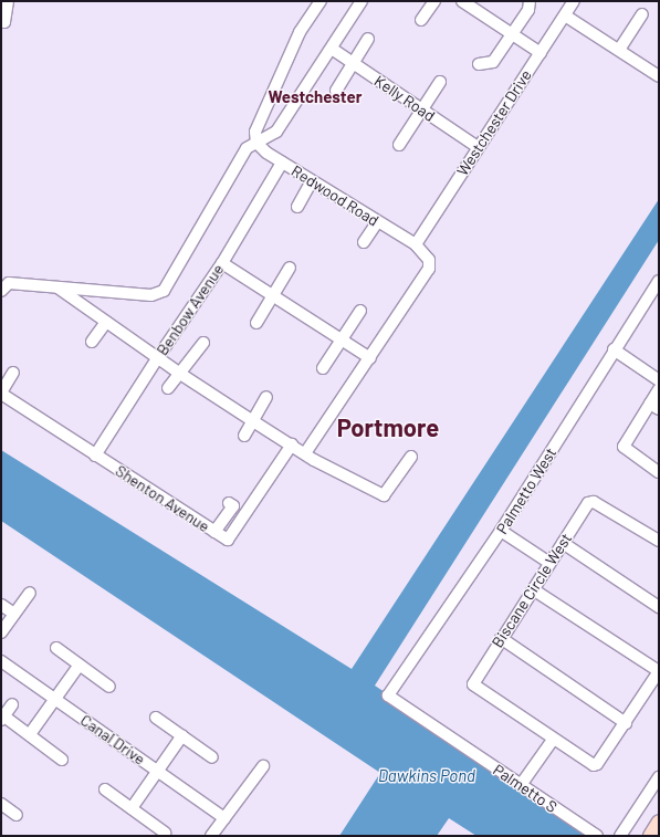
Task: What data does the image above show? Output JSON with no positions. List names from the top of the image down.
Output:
{
  "streets": {
    "street": [
      "Kelly Road",
      "Westchester Drive",
      "Redwood Road",
      "Benbow Avenue",
      "Palmetto West",
      "Shenton Avenue",
      "Biscane Circle West",
      "Canal Drive",
      "Palmetto S"
    ]
  },
  "crossings": [
    ["Kelly Road", "Westchester Drive"],
    ["Westchester Drive", "Redwood Road"],
    ["Redwood Road", "Benbow Avenue"],
    ["Benbow Avenue", "Shenton Avenue"],
    ["Palmetto West", "Palmetto S"]
  ],
  "districts": ["Westchester", "Portmore"],
  "water": ["Dawkins Pond"]
}
